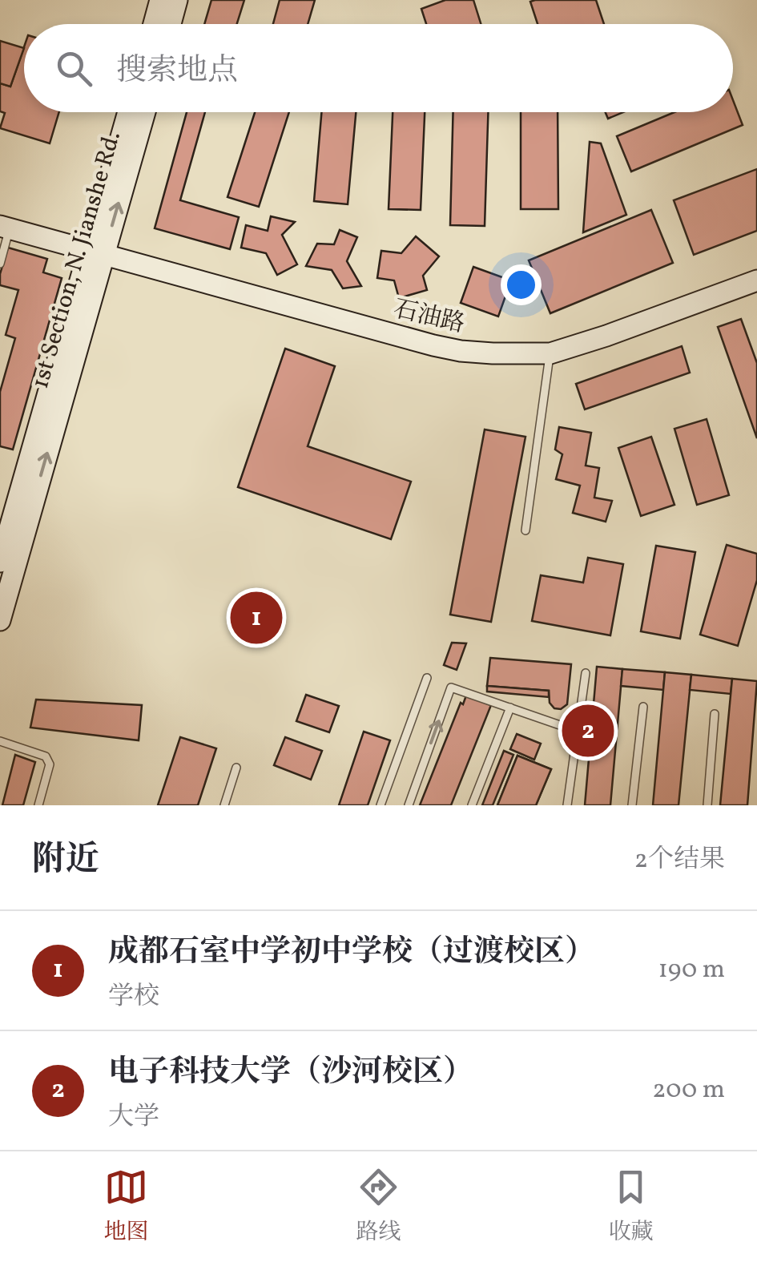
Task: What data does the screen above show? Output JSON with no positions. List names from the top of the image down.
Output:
{
  "streets": {
    "main road": ["1st Section, N. Jianshe Rd.", "石油路"]
  },
  "crossings": [
    ["1st Section, N. Jianshe Rd.", "石油路"]
  ],
  "page": {
    "search": "搜索地点",
    "pins": ["1", "2"],
    "heading": ["附近", "2个结果"],
    "list": [
      {
        "mark": "1",
        "name": "成都石室中学初中学校（过渡校区）",
        "note": "学校",
        "value": "190 m"
      },
      {
        "mark": "2",
        "name": "电子科技大学（沙河校区）",
        "note": "大学",
        "value": "200 m"
      }
    ],
    "nav": ["地图", "路线", "收藏"]
  }
}
